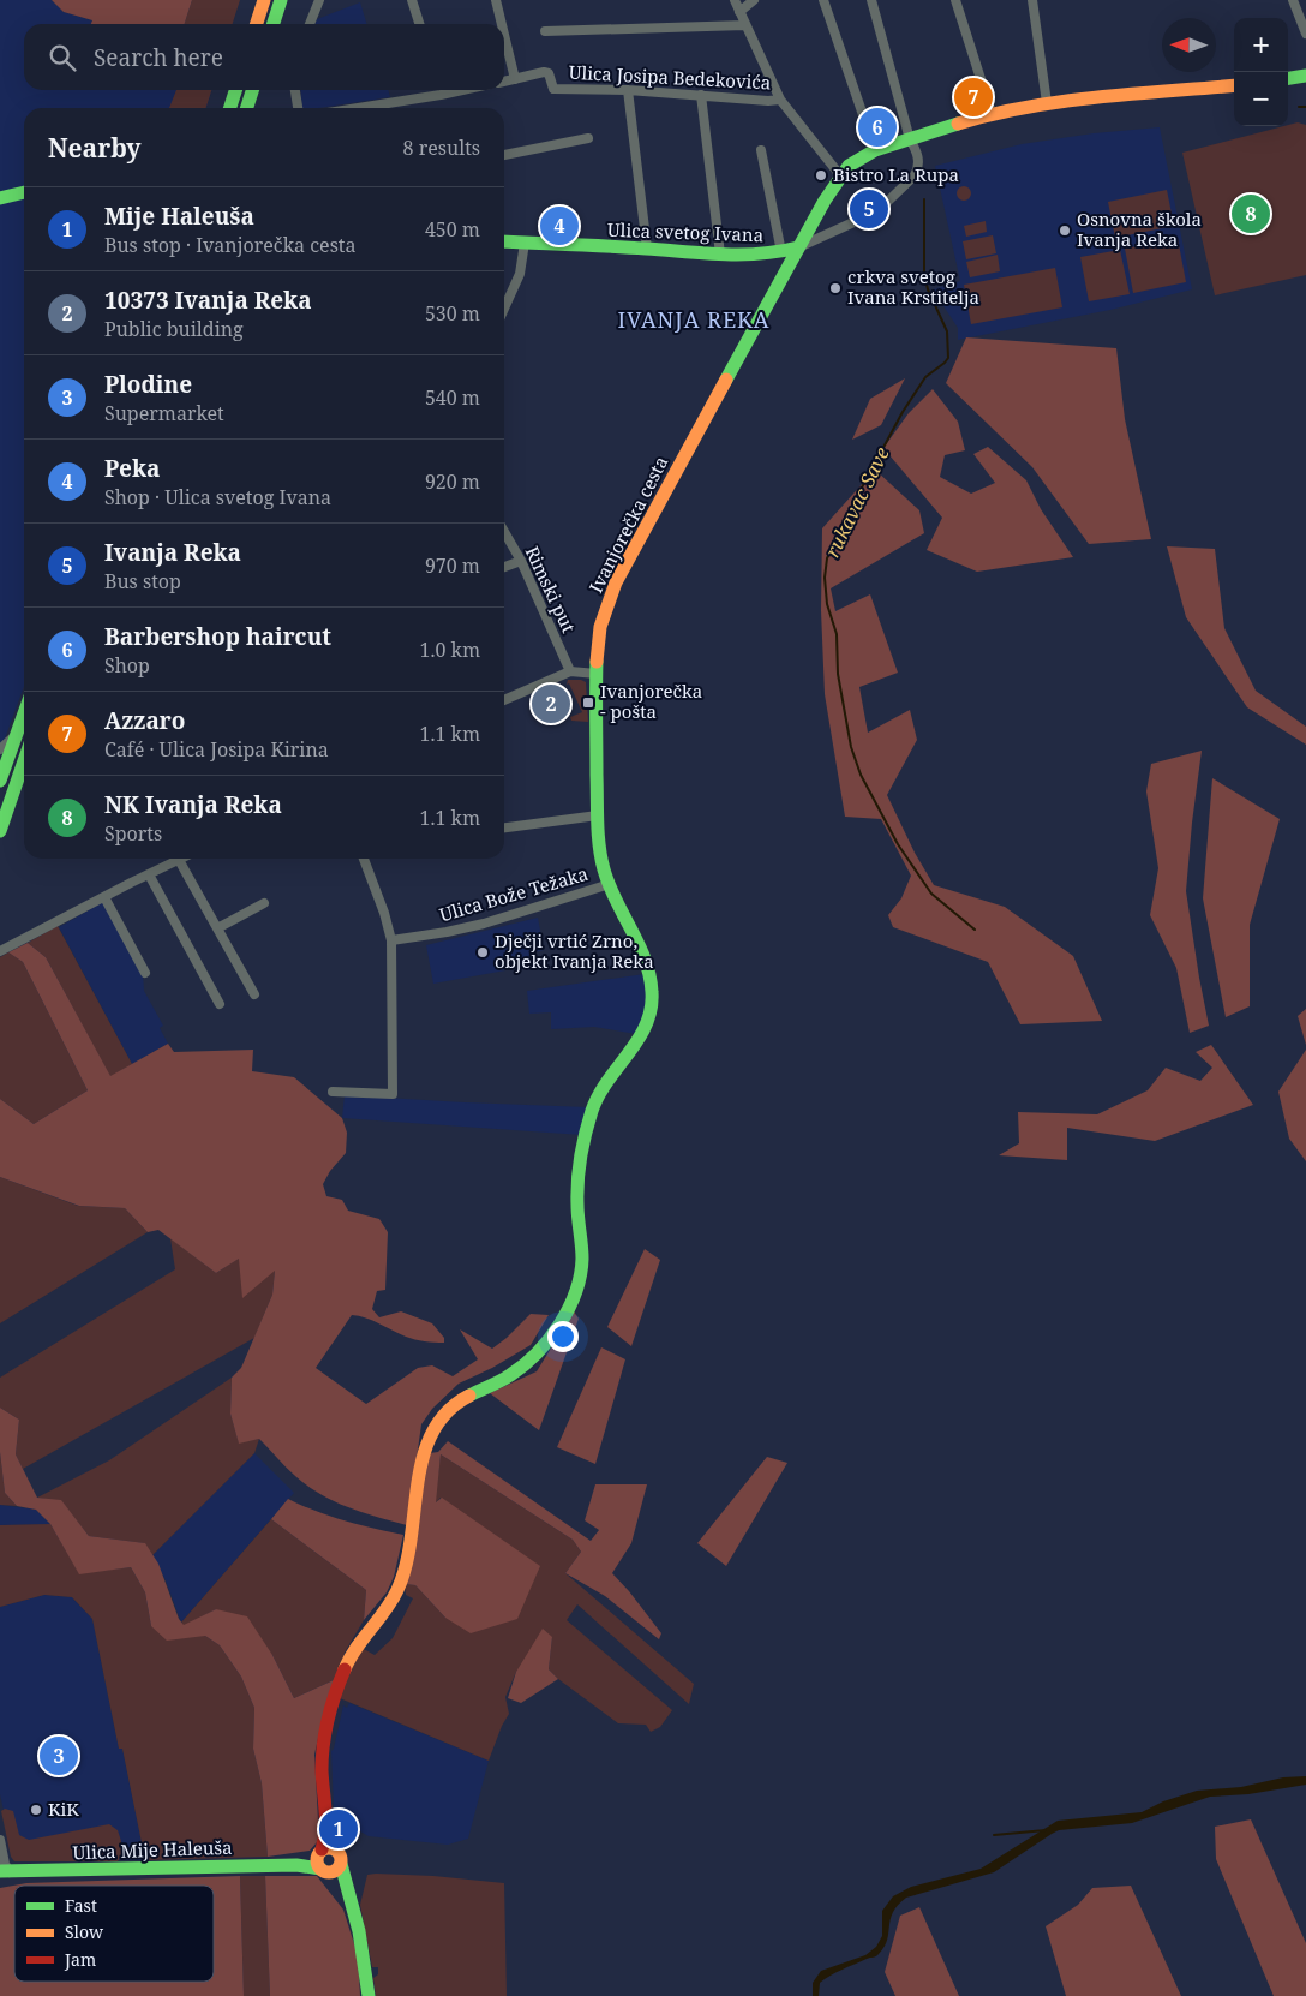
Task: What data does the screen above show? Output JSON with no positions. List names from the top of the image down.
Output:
{
  "streets": {
    "main road": ["Ulica svetog Ivana", "Ivanjorečka cesta", "Ulica Mije Haleuša"],
    "street": ["Ulica Josipa Bedekovića", "Rimski put", "Ulica Bože Težaka"]
  },
  "crossings": [
    ["Ulica svetog Ivana", "Ivanjorečka cesta"],
    ["Ivanjorečka cesta", "Ulica Bože Težaka"],
    ["Ivanjorečka cesta", "Ulica Mije Haleuša"]
  ],
  "districts": ["IVANJA REKA"],
  "water": ["rukavac Save"],
  "places": {
    "other": [
      "Bistro La Rupa",
      "Osnovna škola Ivanja Reka",
      "crkva svetog Ivana Krstitelja",
      "Dječji vrtić Zrno, objekt Ivanja Reka",
      "KiK"
    ],
    "transit": ["Ivanjorečka - pošta"]
  },
  "legend": ["Fast", "Slow", "Jam"],
  "north": "left",
  "page": {
    "map_buttons": ["+", "−"],
    "search": "Search here",
    "pins": [
      "7",
      "6",
      "5",
      "8",
      "4",
      "2",
      "3",
      "1"
    ],
    "heading": ["Nearby", "8 results"],
    "list": [
      {
        "mark": "1",
        "name": "Mije Haleuša",
        "note": "Bus stop · Ivanjorečka cesta",
        "value": "450 m"
      },
      {
        "mark": "2",
        "name": "10373 Ivanja Reka",
        "note": "Public building",
        "value": "530 m"
      },
      {
        "mark": "3",
        "name": "Plodine",
        "note": "Supermarket",
        "value": "540 m"
      },
      {
        "mark": "4",
        "name": "Peka",
        "note": "Shop · Ulica svetog Ivana",
        "value": "920 m"
      },
      {
        "mark": "5",
        "name": "Ivanja Reka",
        "note": "Bus stop",
        "value": "970 m"
      },
      {
        "mark": "6",
        "name": "Barbershop haircut",
        "note": "Shop",
        "value": "1.0 km"
      },
      {
        "mark": "7",
        "name": "Azzaro",
        "note": "Café · Ulica Josipa Kirina",
        "value": "1.1 km"
      },
      {
        "mark": "8",
        "name": "NK Ivanja Reka",
        "note": "Sports",
        "value": "1.1 km"
      }
    ]
  }
}
